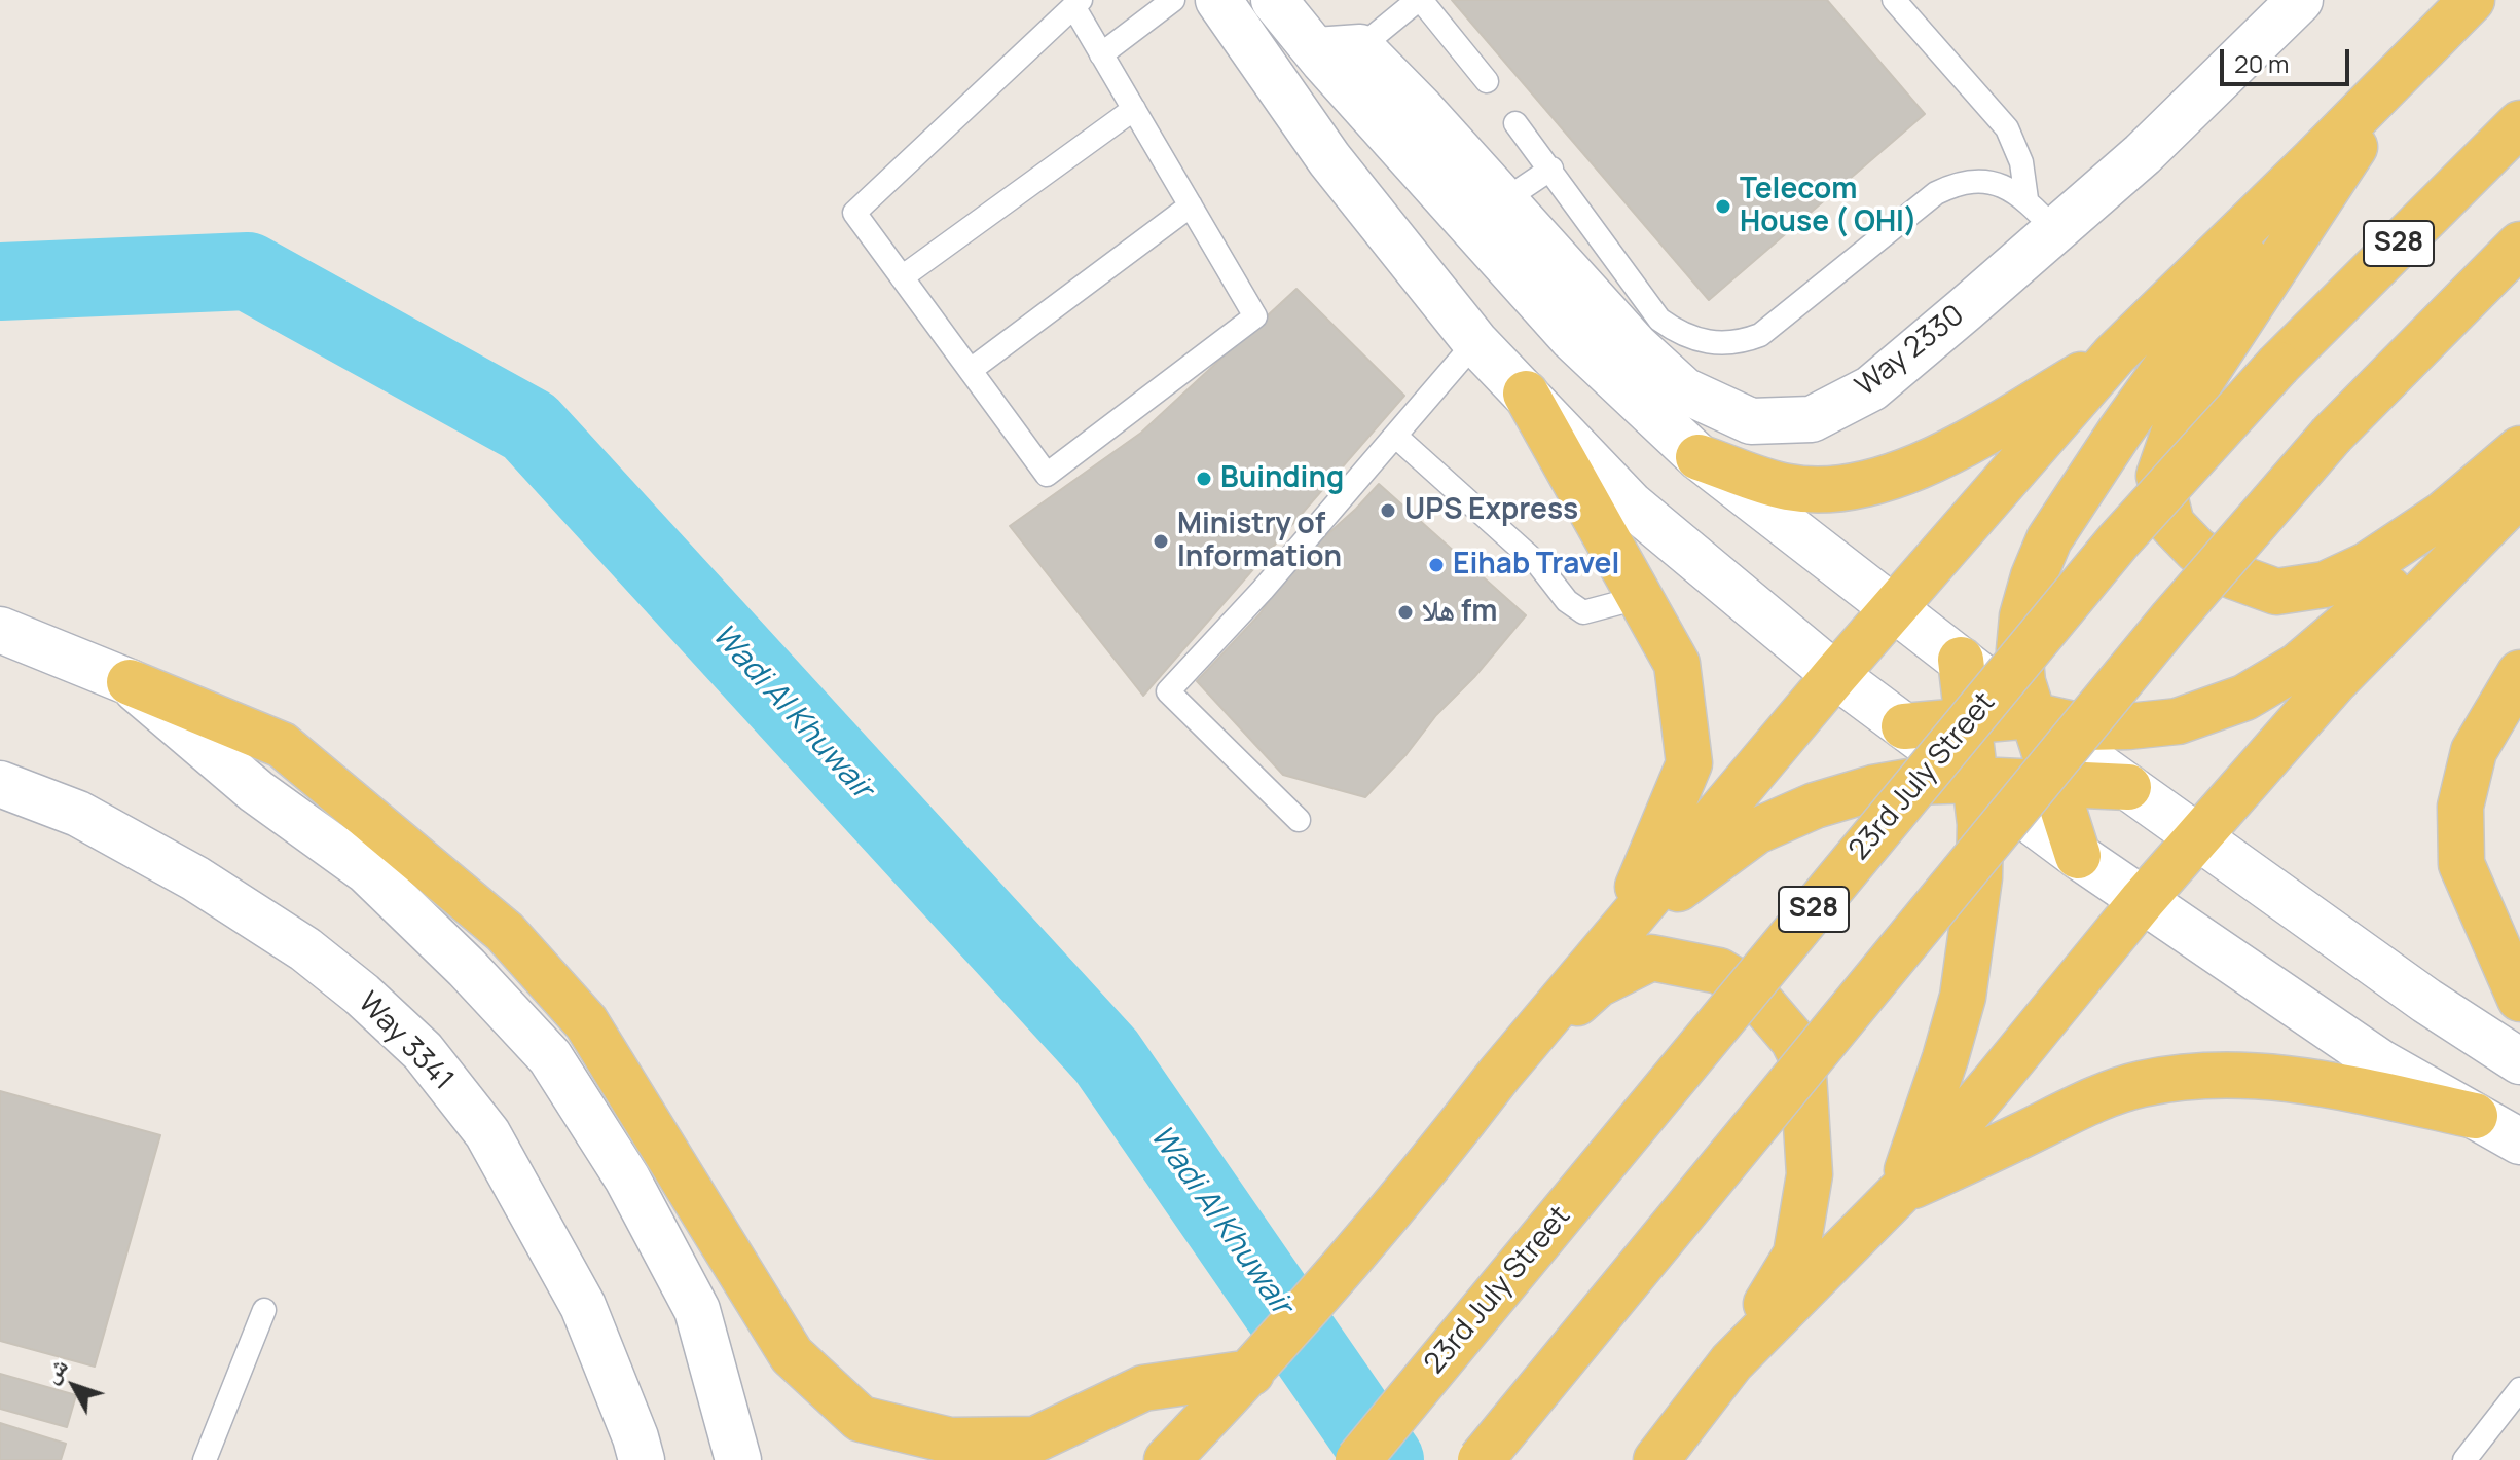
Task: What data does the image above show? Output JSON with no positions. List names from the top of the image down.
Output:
{
  "streets": {
    "main road": ["S28", "23rd July Street"],
    "street": ["Way 2330", "Way 3341"]
  },
  "water": ["Wadi Al Khuwair"],
  "places": [
    "Telecom House ( OHI)",
    "Buinding",
    "UPS Express",
    "Ministry of Information",
    "Eihab Travel",
    "هلا fm"
  ],
  "scale_bar": "20 m",
  "north": "top left"
}
